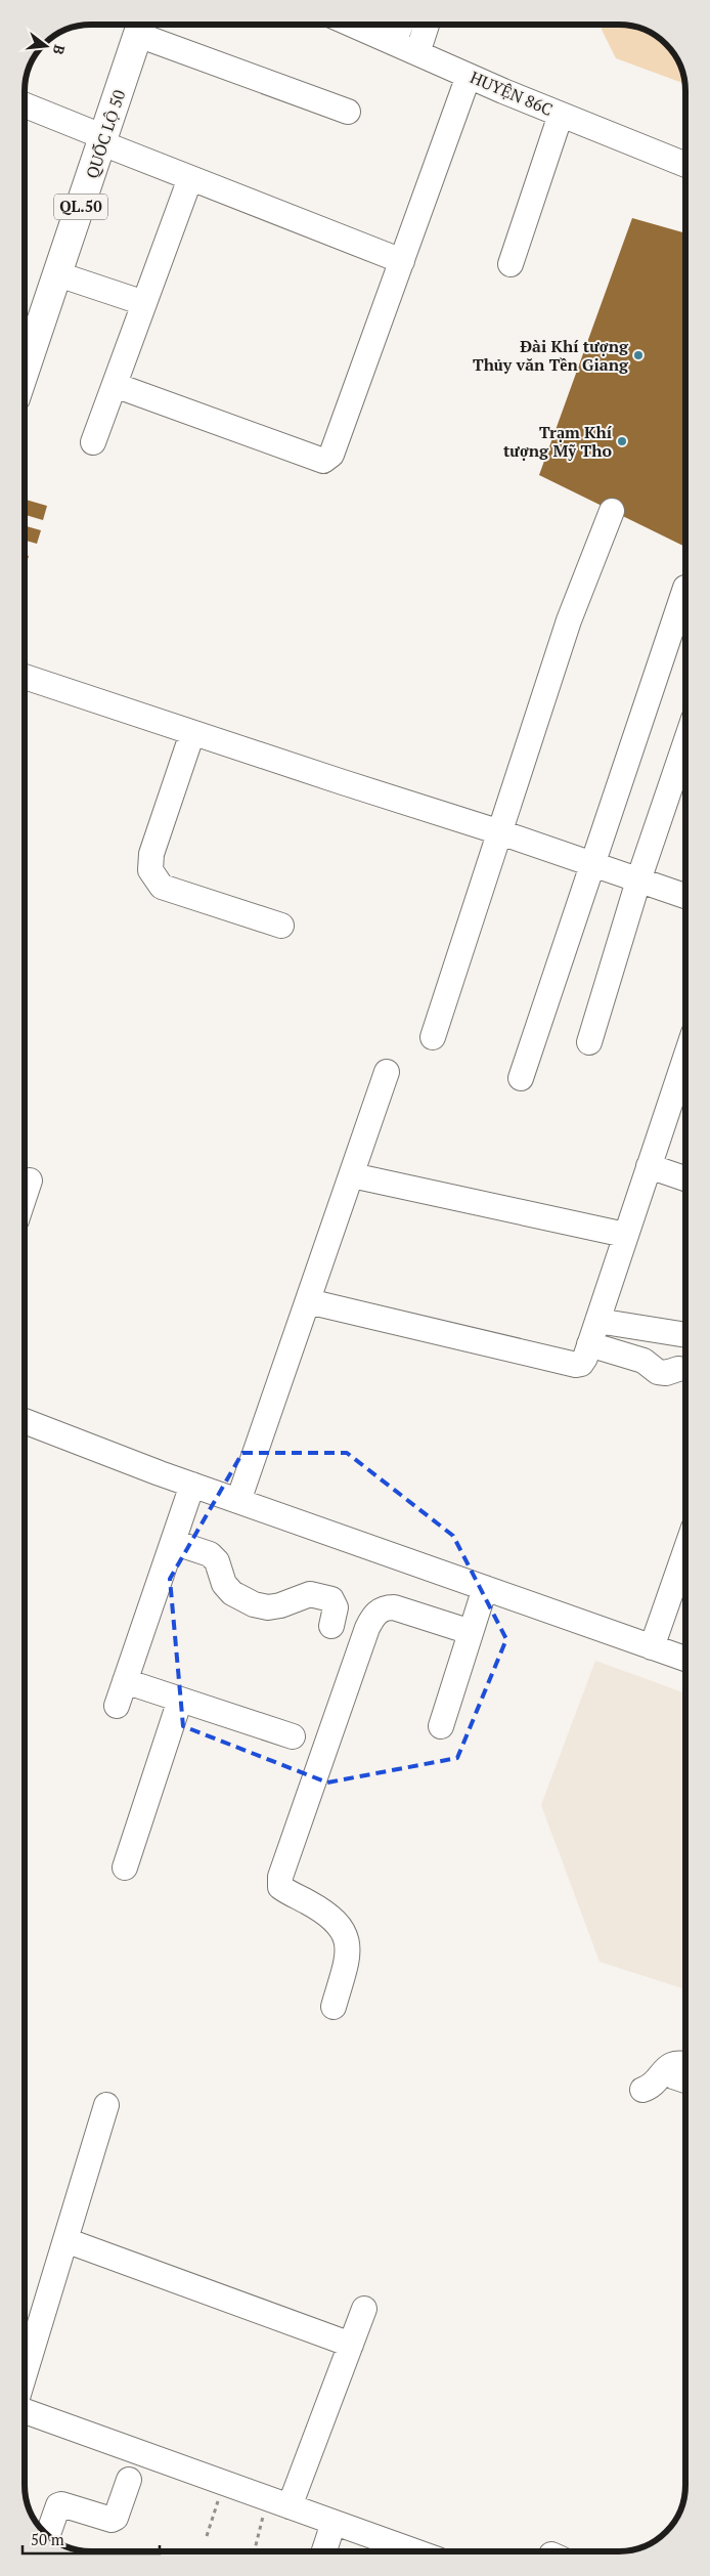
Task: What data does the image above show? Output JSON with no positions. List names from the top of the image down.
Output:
{
  "streets": {
    "highway": ["QUỐC LỘ 50", "QL.50"],
    "street": ["HUYỆN 86C"]
  },
  "places": ["Đài Khí tượng Thủy văn Tền Giang", "Trạm Khí tượng Mỹ Tho"],
  "scale_bar": "50 m",
  "north": "right"
}
